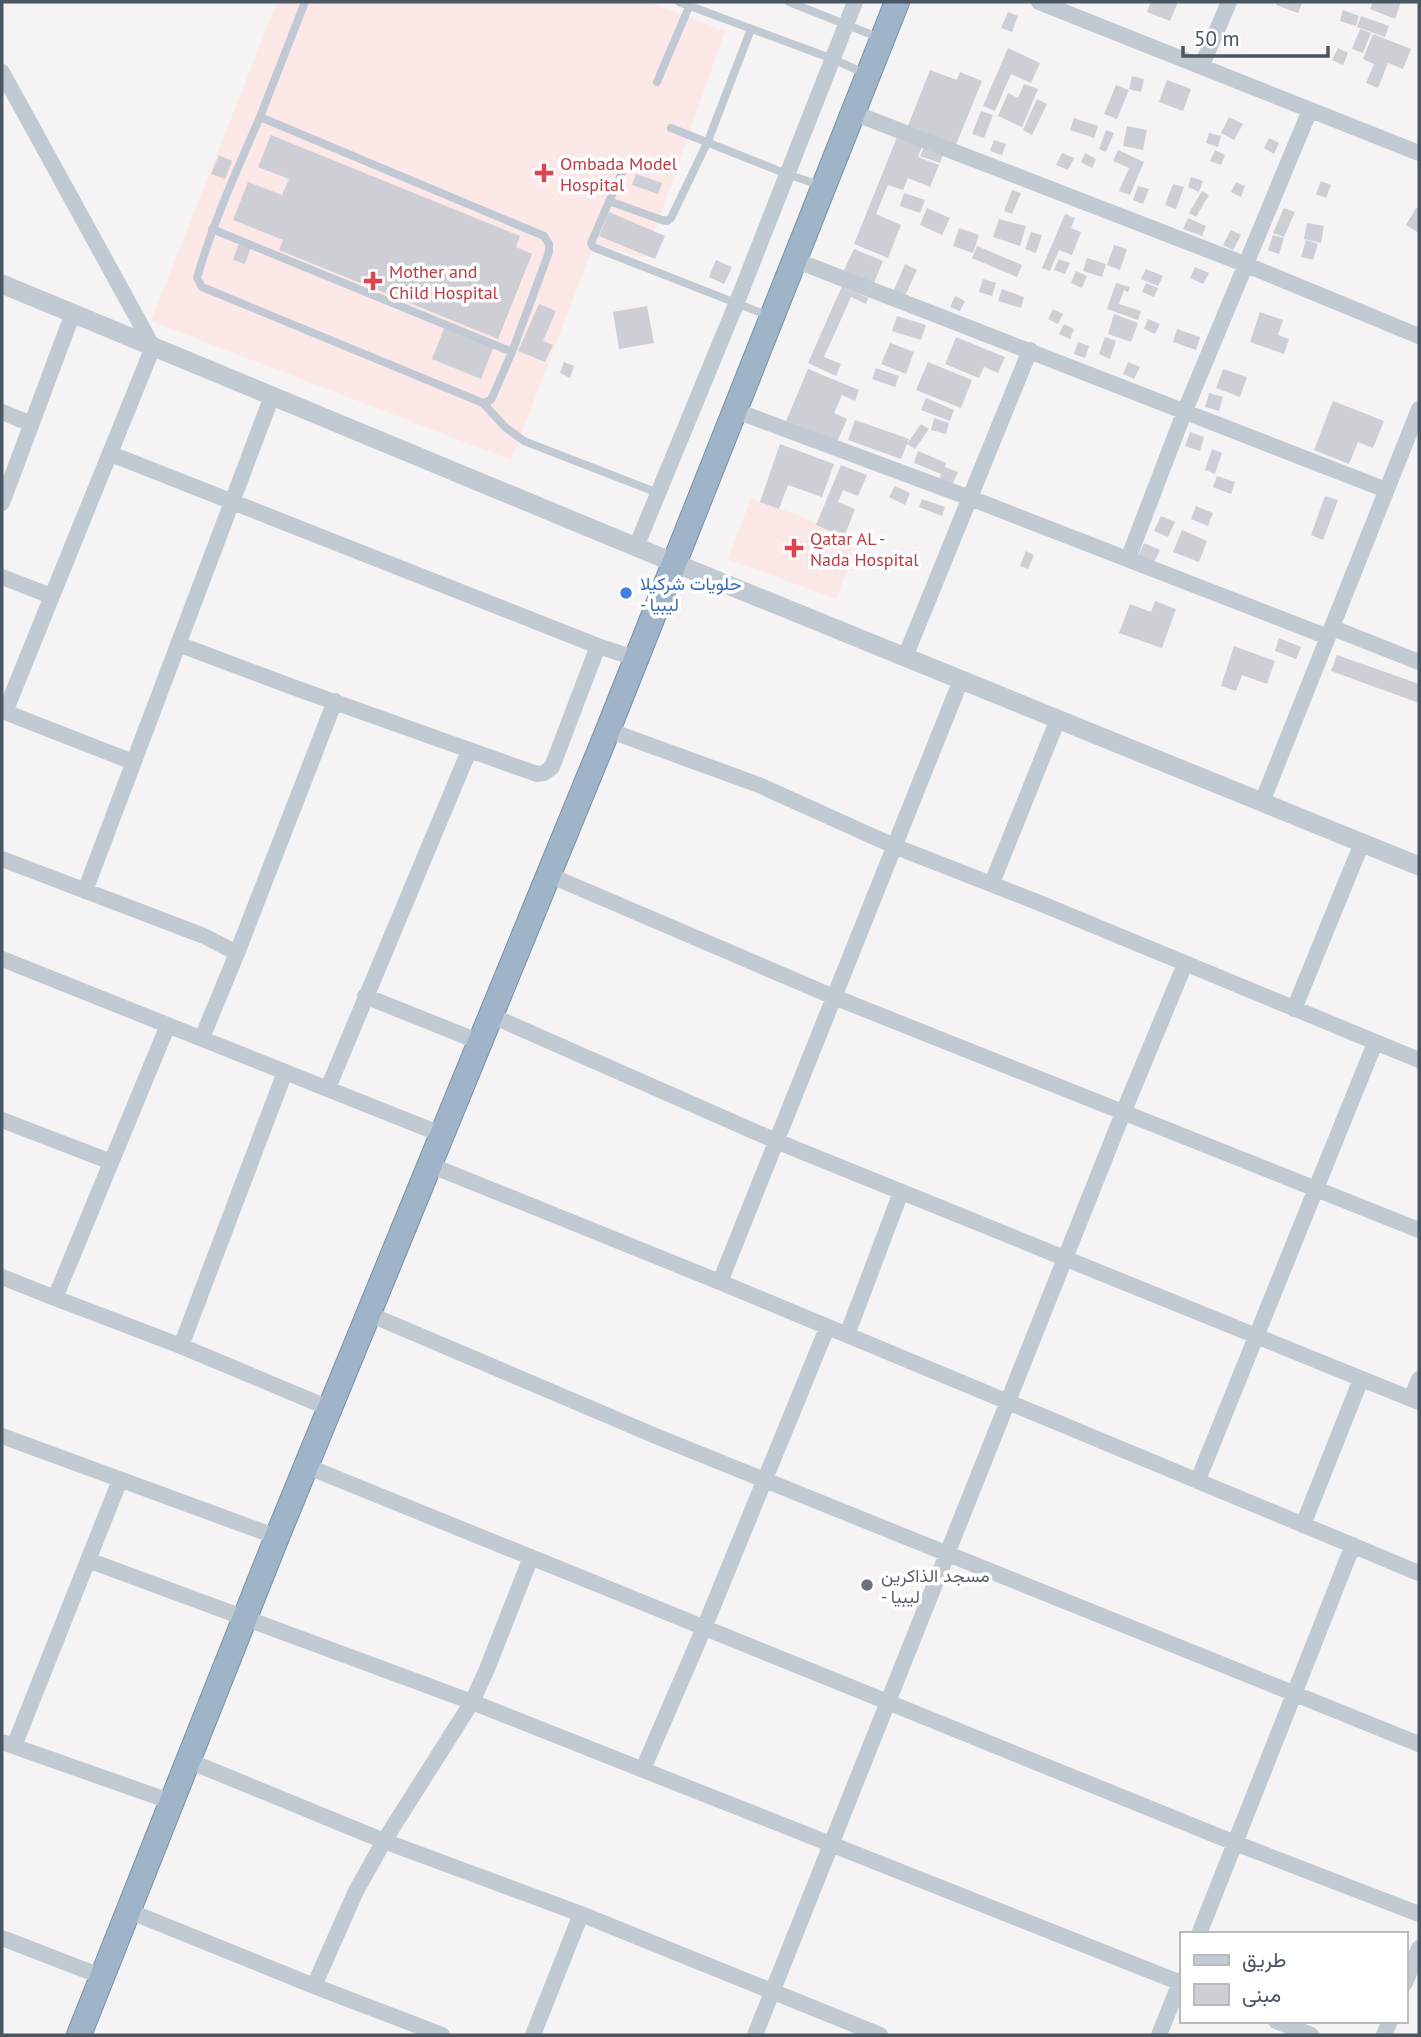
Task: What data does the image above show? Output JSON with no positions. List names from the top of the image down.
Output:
{
  "places": {
    "health": ["Ombada Model Hospital", "Mother and Child Hospital", "Qatar AL - Nada Hospital"],
    "other": ["حلويات شركيلا - ليبيا", "مسجد الذاكرين - ليبيا"]
  },
  "legend": ["طريق", "مبنى"],
  "scale_bar": "50 m"
}
